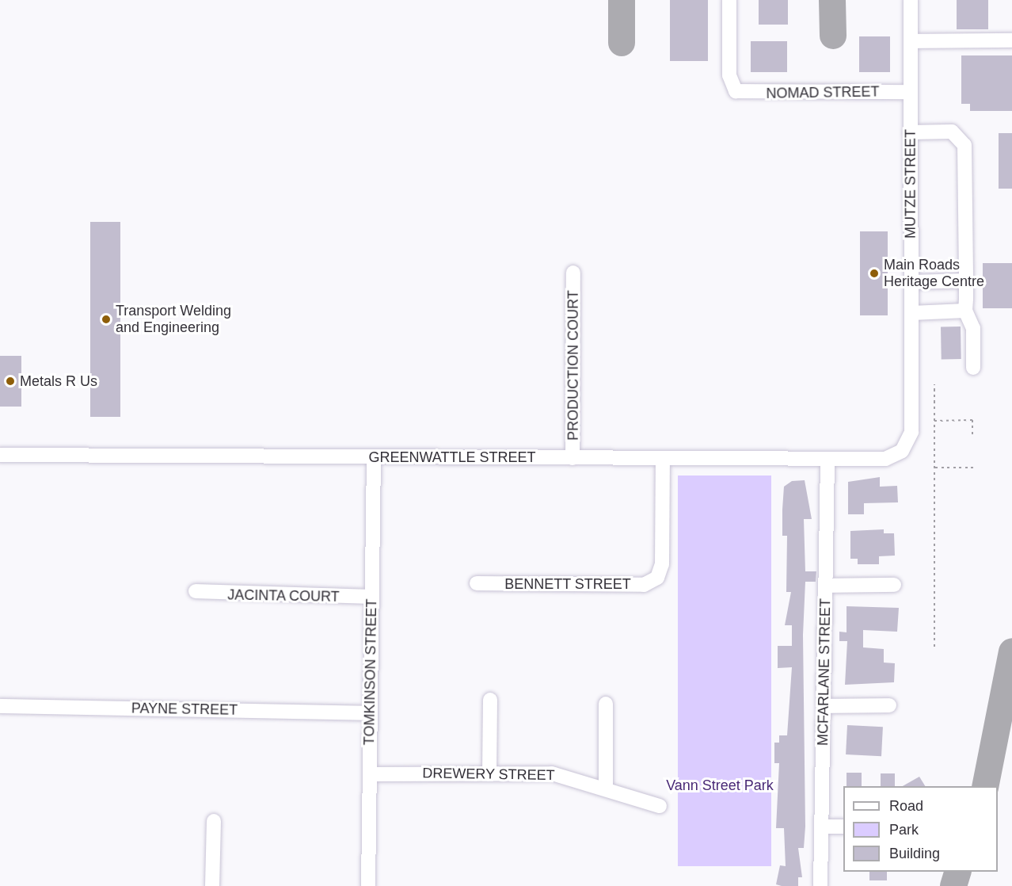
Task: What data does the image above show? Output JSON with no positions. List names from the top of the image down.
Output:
{
  "streets": {
    "street": [
      "NOMAD STREET",
      "MUTZE STREET",
      "PRODUCTION COURT",
      "GREENWATTLE STREET",
      "BENNETT STREET",
      "JACINTA COURT",
      "TOMKINSON STREET",
      "MCFARLANE STREET",
      "PAYNE STREET",
      "DREWERY STREET"
    ]
  },
  "crossings": [
    ["NOMAD STREET", "MUTZE STREET"],
    ["MUTZE STREET", "GREENWATTLE STREET"],
    ["PRODUCTION COURT", "GREENWATTLE STREET"],
    ["GREENWATTLE STREET", "BENNETT STREET"],
    ["GREENWATTLE STREET", "TOMKINSON STREET"],
    ["GREENWATTLE STREET", "MCFARLANE STREET"],
    ["JACINTA COURT", "TOMKINSON STREET"],
    ["TOMKINSON STREET", "PAYNE STREET"],
    ["TOMKINSON STREET", "DREWERY STREET"]
  ],
  "parks": ["Vann Street Park"],
  "places": ["Main Roads Heritage Centre", "Transport Welding and Engineering", "Metals R Us"],
  "legend": ["Road", "Park", "Building"]
}
